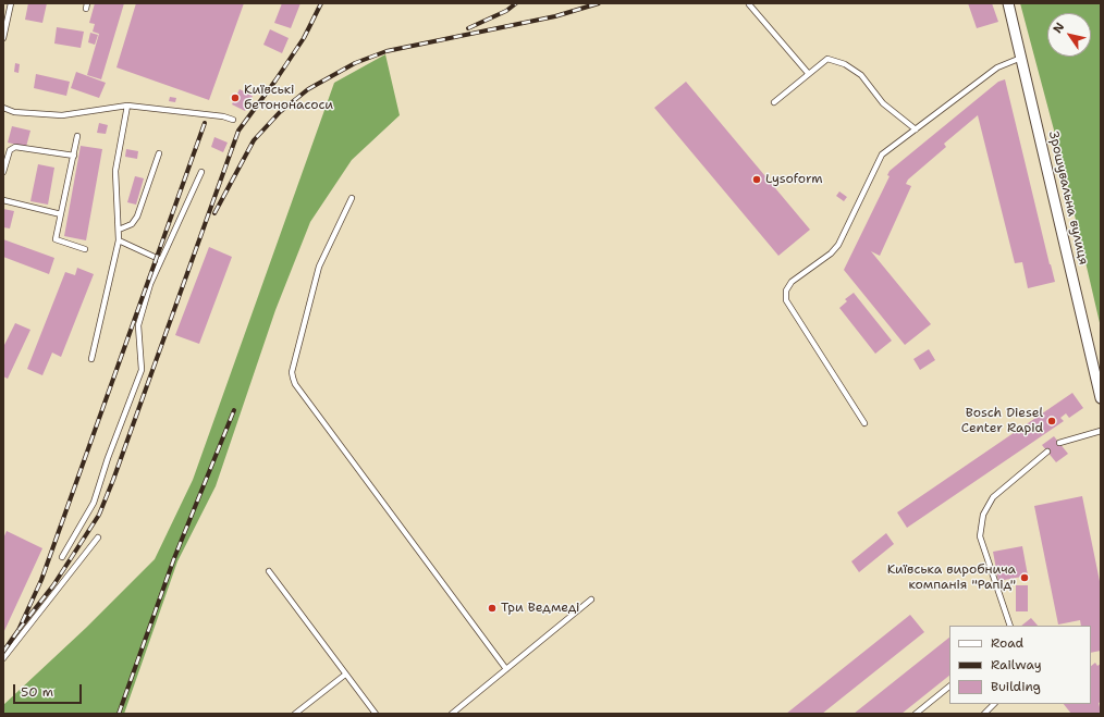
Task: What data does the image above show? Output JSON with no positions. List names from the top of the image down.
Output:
{
  "streets": {
    "street": ["Зрошувальна вулиця"]
  },
  "places": [
    "Київські бетононасоси",
    "Lysoform",
    "Bosch Diesel Center Rapid",
    "Київська виробнича компанія \"Рапід\"",
    "Три Ведмеді"
  ],
  "legend": ["Road", "Railway", "Building"],
  "scale_bar": "50 m",
  "north": "top left"
}
